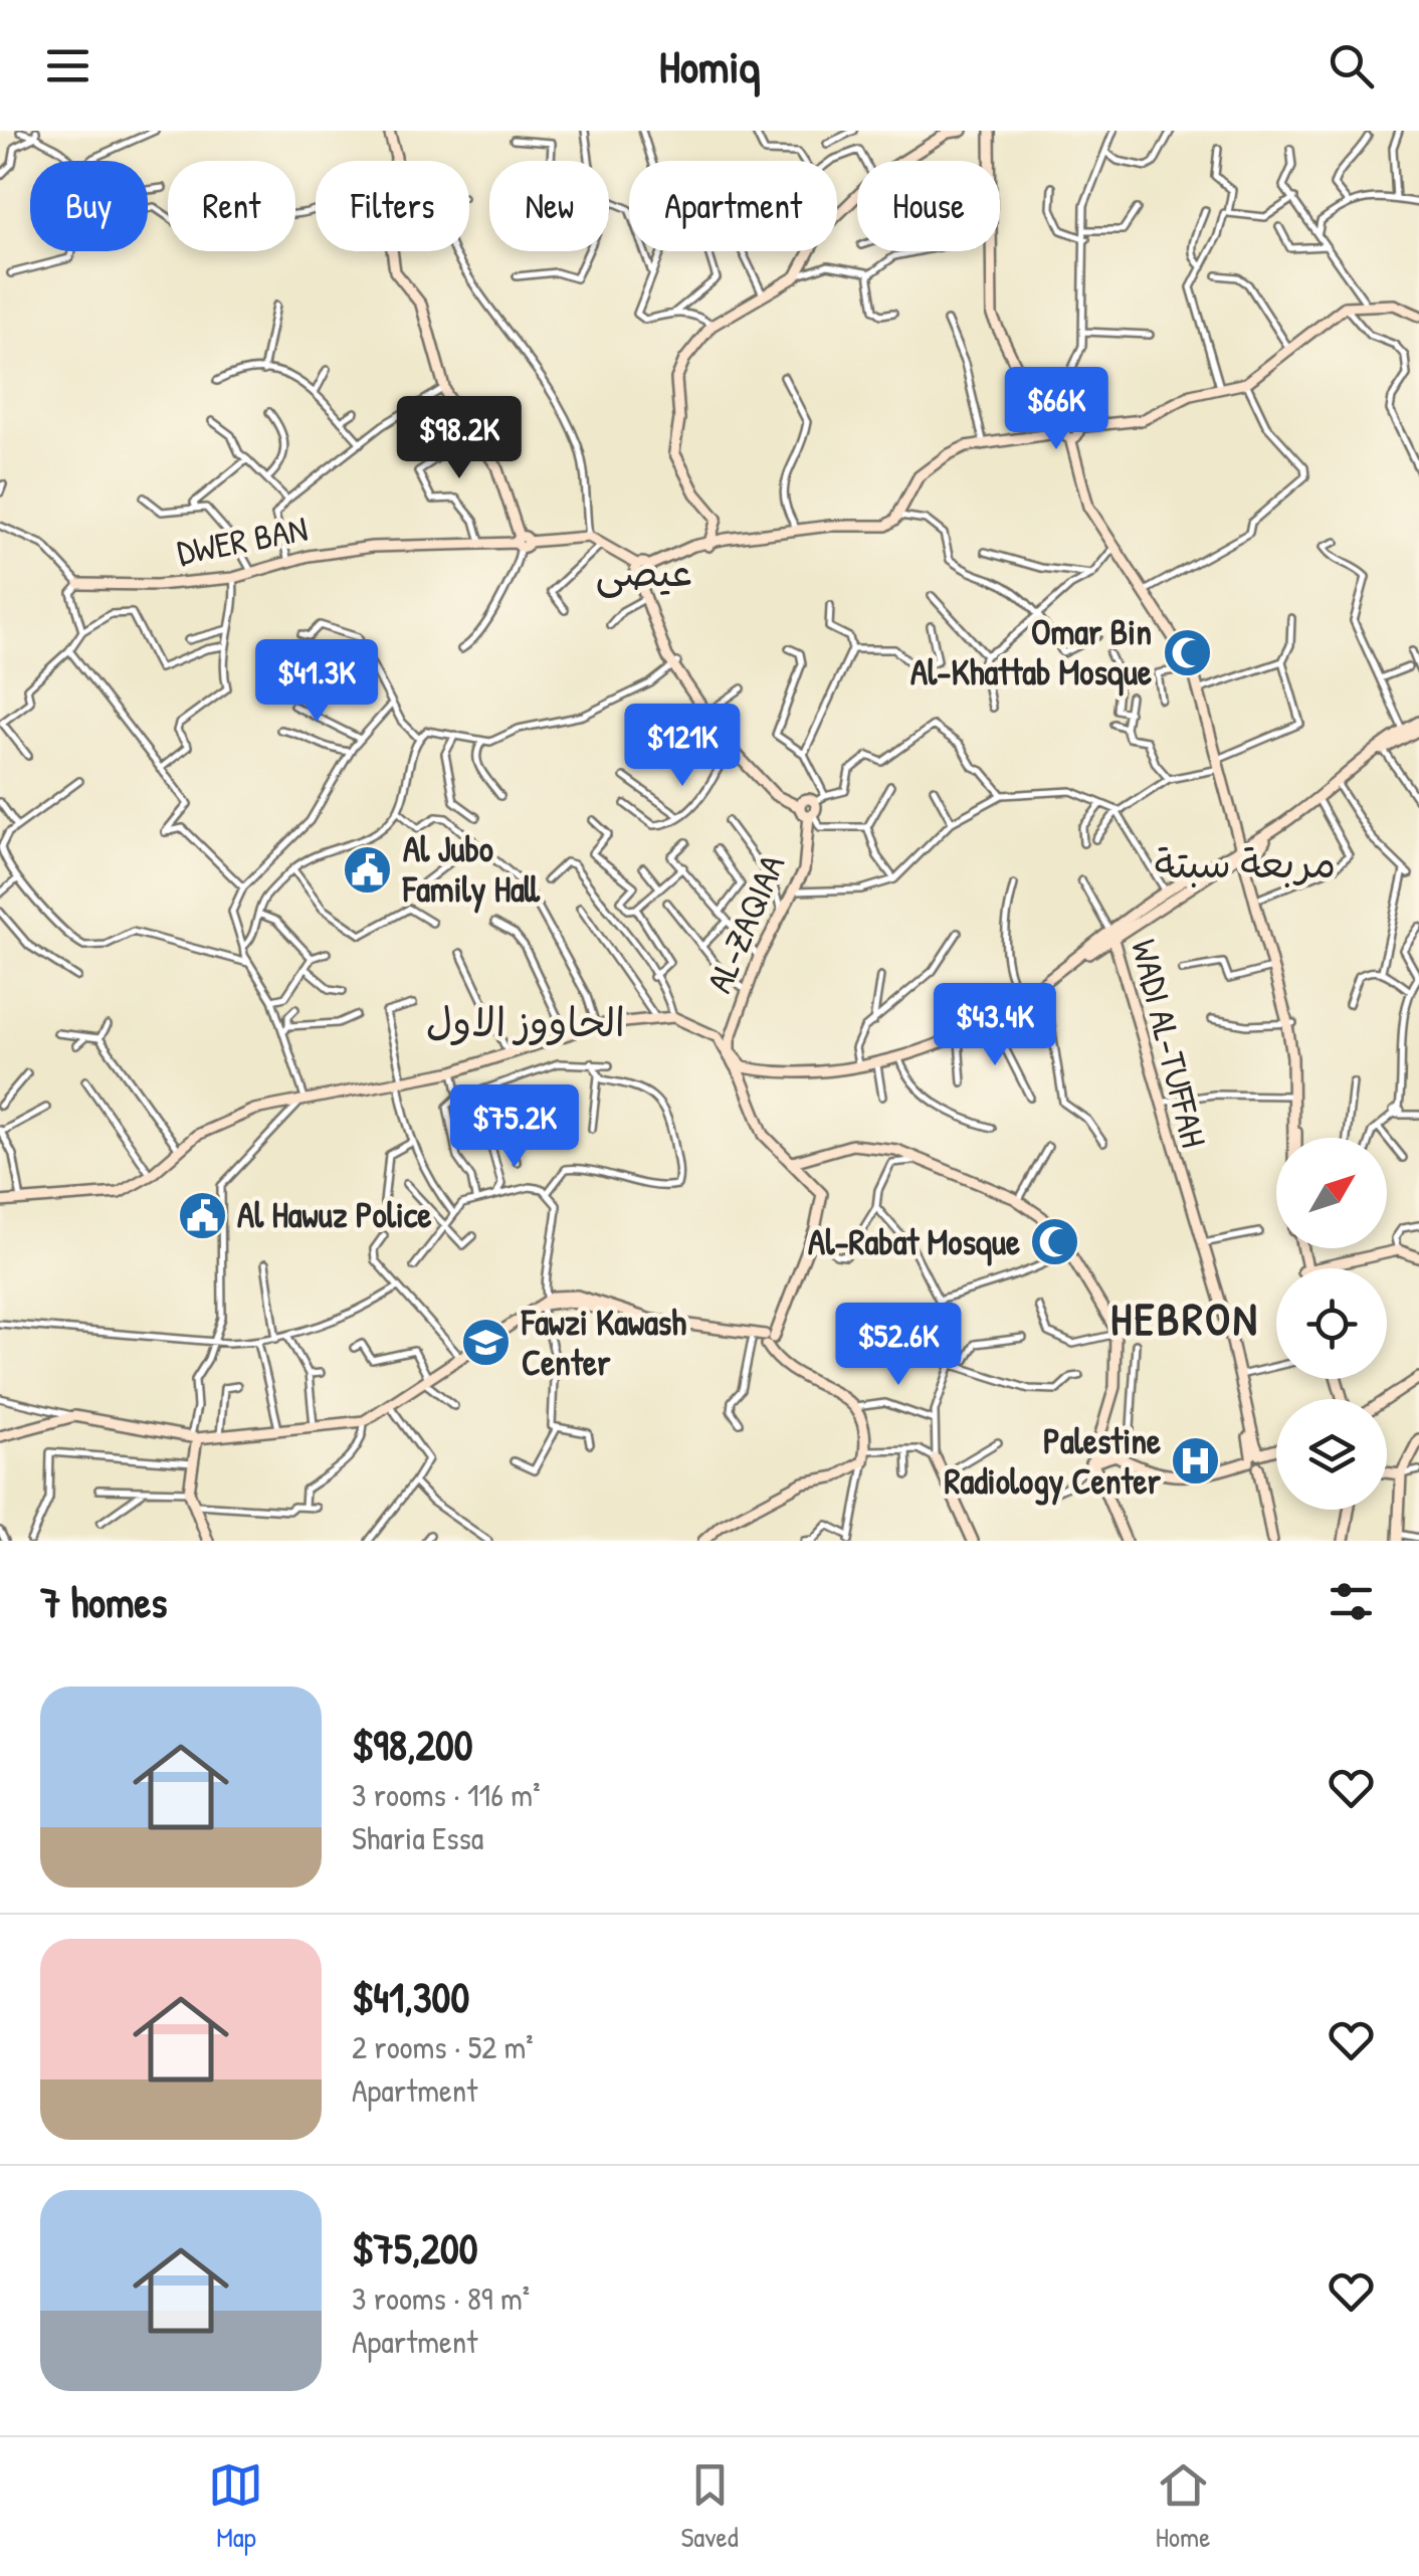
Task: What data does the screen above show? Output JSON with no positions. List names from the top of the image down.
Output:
{
  "streets": {
    "street": ["DWER BAN", "AL-ZAQIAA", "WADI AL-TUFFAH"]
  },
  "districts": [
    "عيصى",
    "مربعة سبتة",
    "الحاووز الاول",
    "HEBRON"
  ],
  "places": {
    "mosque": ["Omar Bin Al-Khattab Mosque", "Al-Rabat Mosque"],
    "public building": ["Al Jubo Family Hall", "Al Hawuz Police"],
    "school or university": ["Fawzi Kawash Center"],
    "hospital": ["Palestine Radiology Center"]
  },
  "north": "top right",
  "page": {
    "header": "Homiq",
    "chip": [
      "Buy",
      "Rent",
      "Filters",
      "New",
      "Apartment",
      "House"
    ],
    "price": [
      "$66K",
      "$98.2K",
      "$41.3K",
      "$121K",
      "$43.4K",
      "$75.2K",
      "$52.6K"
    ],
    "heading": "7 homes",
    "list": [
      {
        "name": "$98,200",
        "note": "3 rooms · 116 m² · Sharia Essa"
      },
      {
        "name": "$41,300",
        "note": "2 rooms · 52 m² · Apartment"
      },
      {
        "name": "$75,200",
        "note": "3 rooms · 89 m² · Apartment"
      }
    ],
    "tabs": ["Map", "Saved", "Home"]
  }
}
